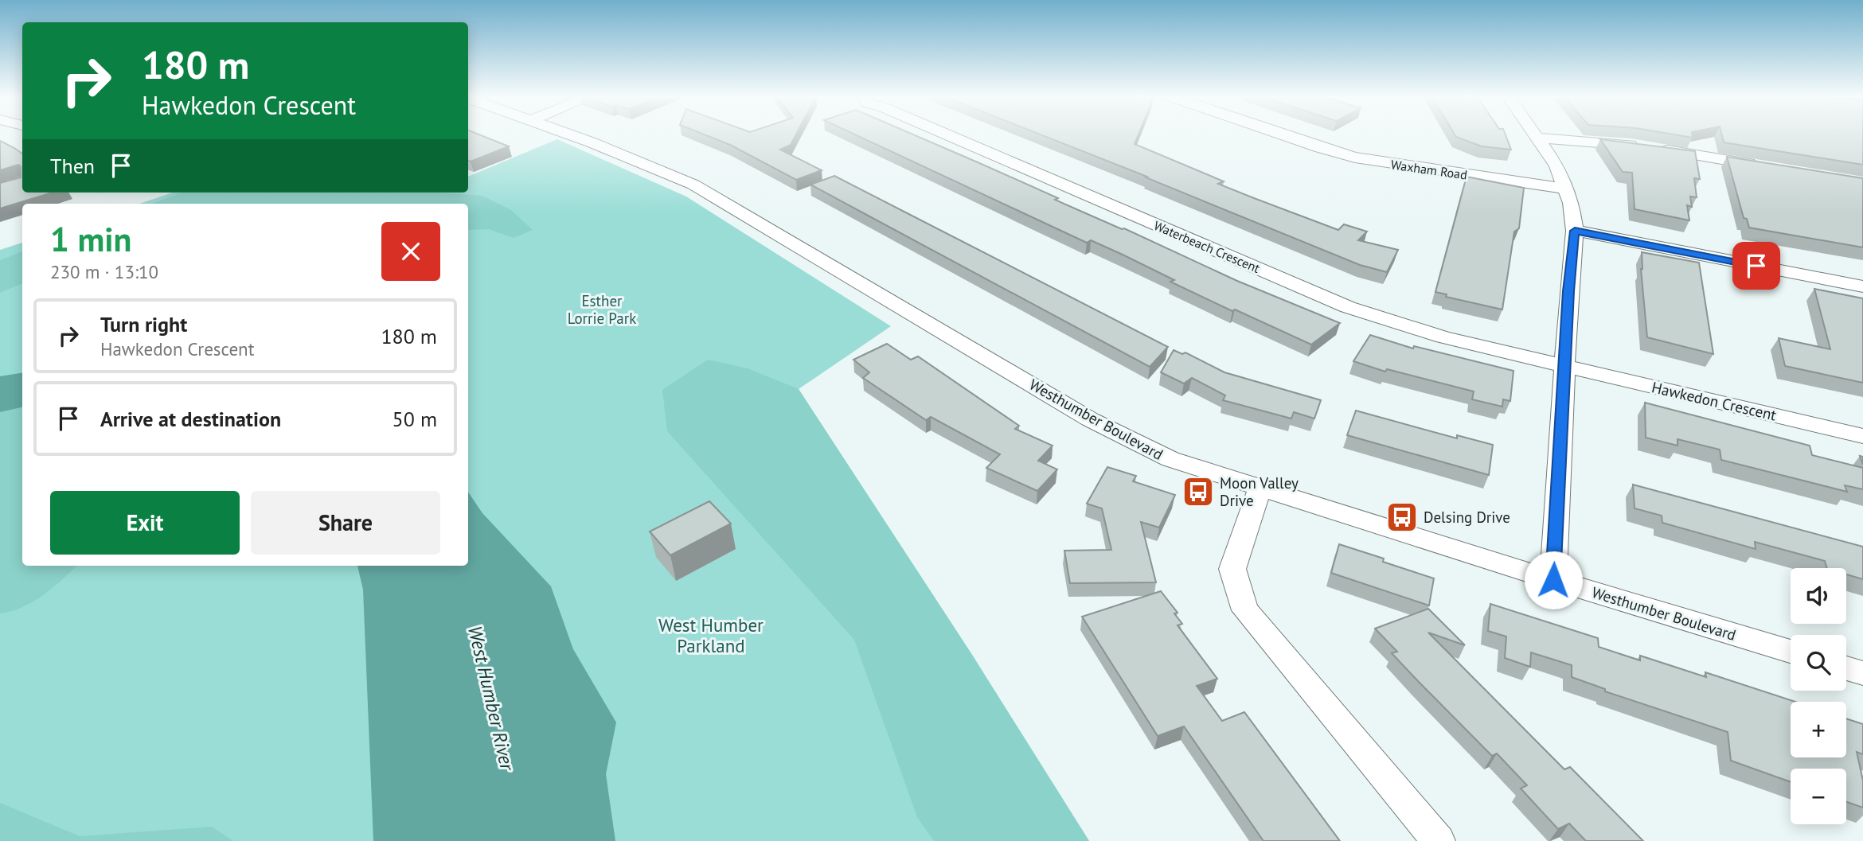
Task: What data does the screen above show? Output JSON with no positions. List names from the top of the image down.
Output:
{
  "streets": {
    "street": [
      "Waxham Road",
      "Waterbeach Crescent",
      "Hawkedon Crescent",
      "Westhumber Boulevard"
    ]
  },
  "crossings": [
    ["Waterbeach Crescent", "Hawkedon Crescent"]
  ],
  "water": ["West Humber River"],
  "parks": ["Esther Lorrie Park", "West Humber Parkland"],
  "places": {
    "bus stop": ["Moon Valley Drive", "Delsing Drive"]
  },
  "page": {
    "turn": ["180 m", "Hawkedon Crescent"],
    "then": "Then",
    "heading": ["1 min", "230 m · 13:10"],
    "list": [
      {
        "name": "Turn right",
        "note": "Hawkedon Crescent",
        "value": "180 m"
      },
      {
        "name": "Arrive at destination",
        "value": "50 m"
      }
    ],
    "buttons": ["Exit", "Share"],
    "map_buttons": ["+", "−"]
  }
}
